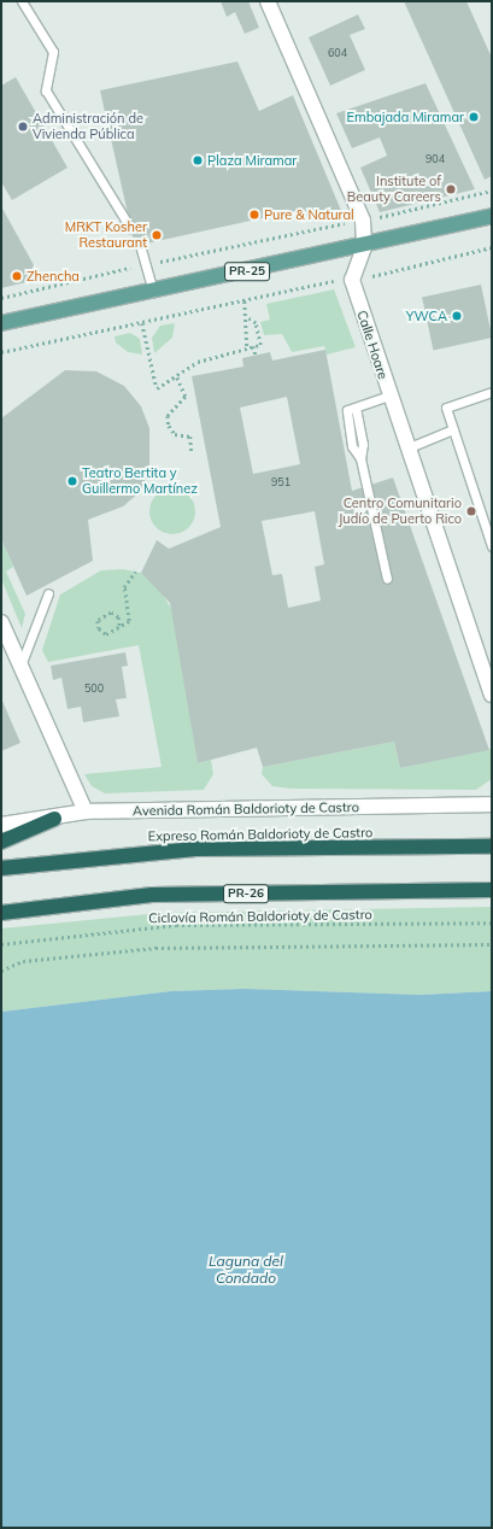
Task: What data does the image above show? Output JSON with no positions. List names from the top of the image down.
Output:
{
  "streets": {
    "highway": ["Expreso Román Baldorioty de Castro", "PR-26"],
    "main road": ["PR-25"],
    "street": ["Calle Hoare", "Avenida Román Baldorioty de Castro"],
    "path": ["Ciclovía Román Baldorioty de Castro"]
  },
  "water": ["Laguna del Condado"],
  "places": [
    "Embajada Miramar",
    "Administración de Vivienda Pública",
    "Plaza Miramar",
    "Institute of Beauty Careers",
    "Pure & Natural",
    "MRKT Kosher Restaurant",
    "Zhencha",
    "YWCA",
    "Teatro Bertita y Guillermo Martínez",
    "Centro Comunitario Judío de Puerto Rico"
  ],
  "house_numbers": [
    "604",
    "904",
    "951",
    "500"
  ]
}
